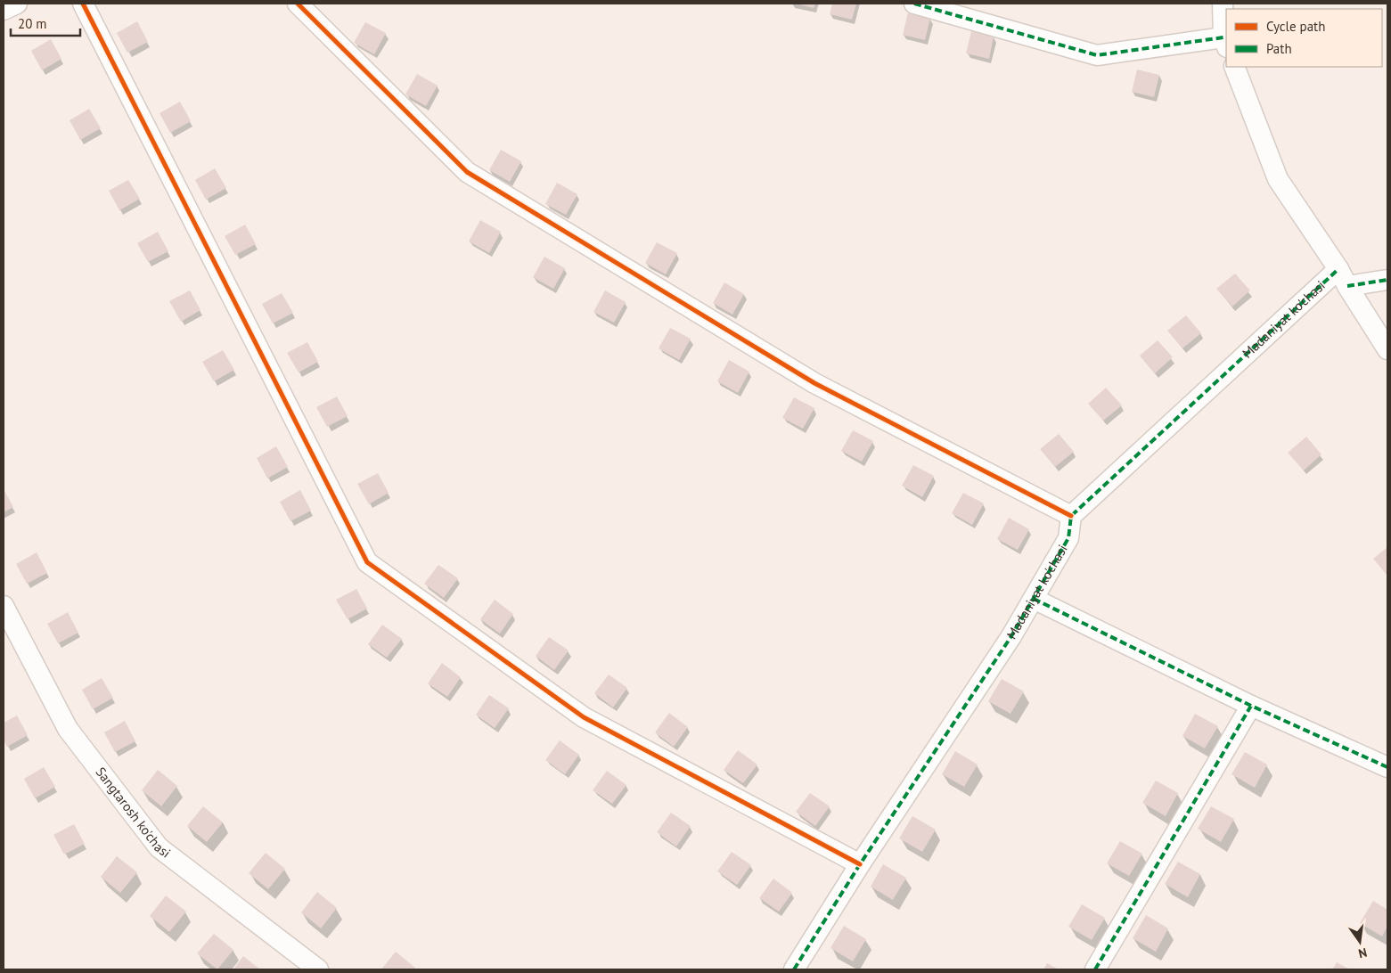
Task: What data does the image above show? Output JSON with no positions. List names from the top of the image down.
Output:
{
  "streets": {
    "street": ["Madaniyat ko'chasi", "Sangtarosh ko'chasi"]
  },
  "legend": ["Cycle path", "Path"],
  "scale_bar": "20 m",
  "north": "bottom"
}
